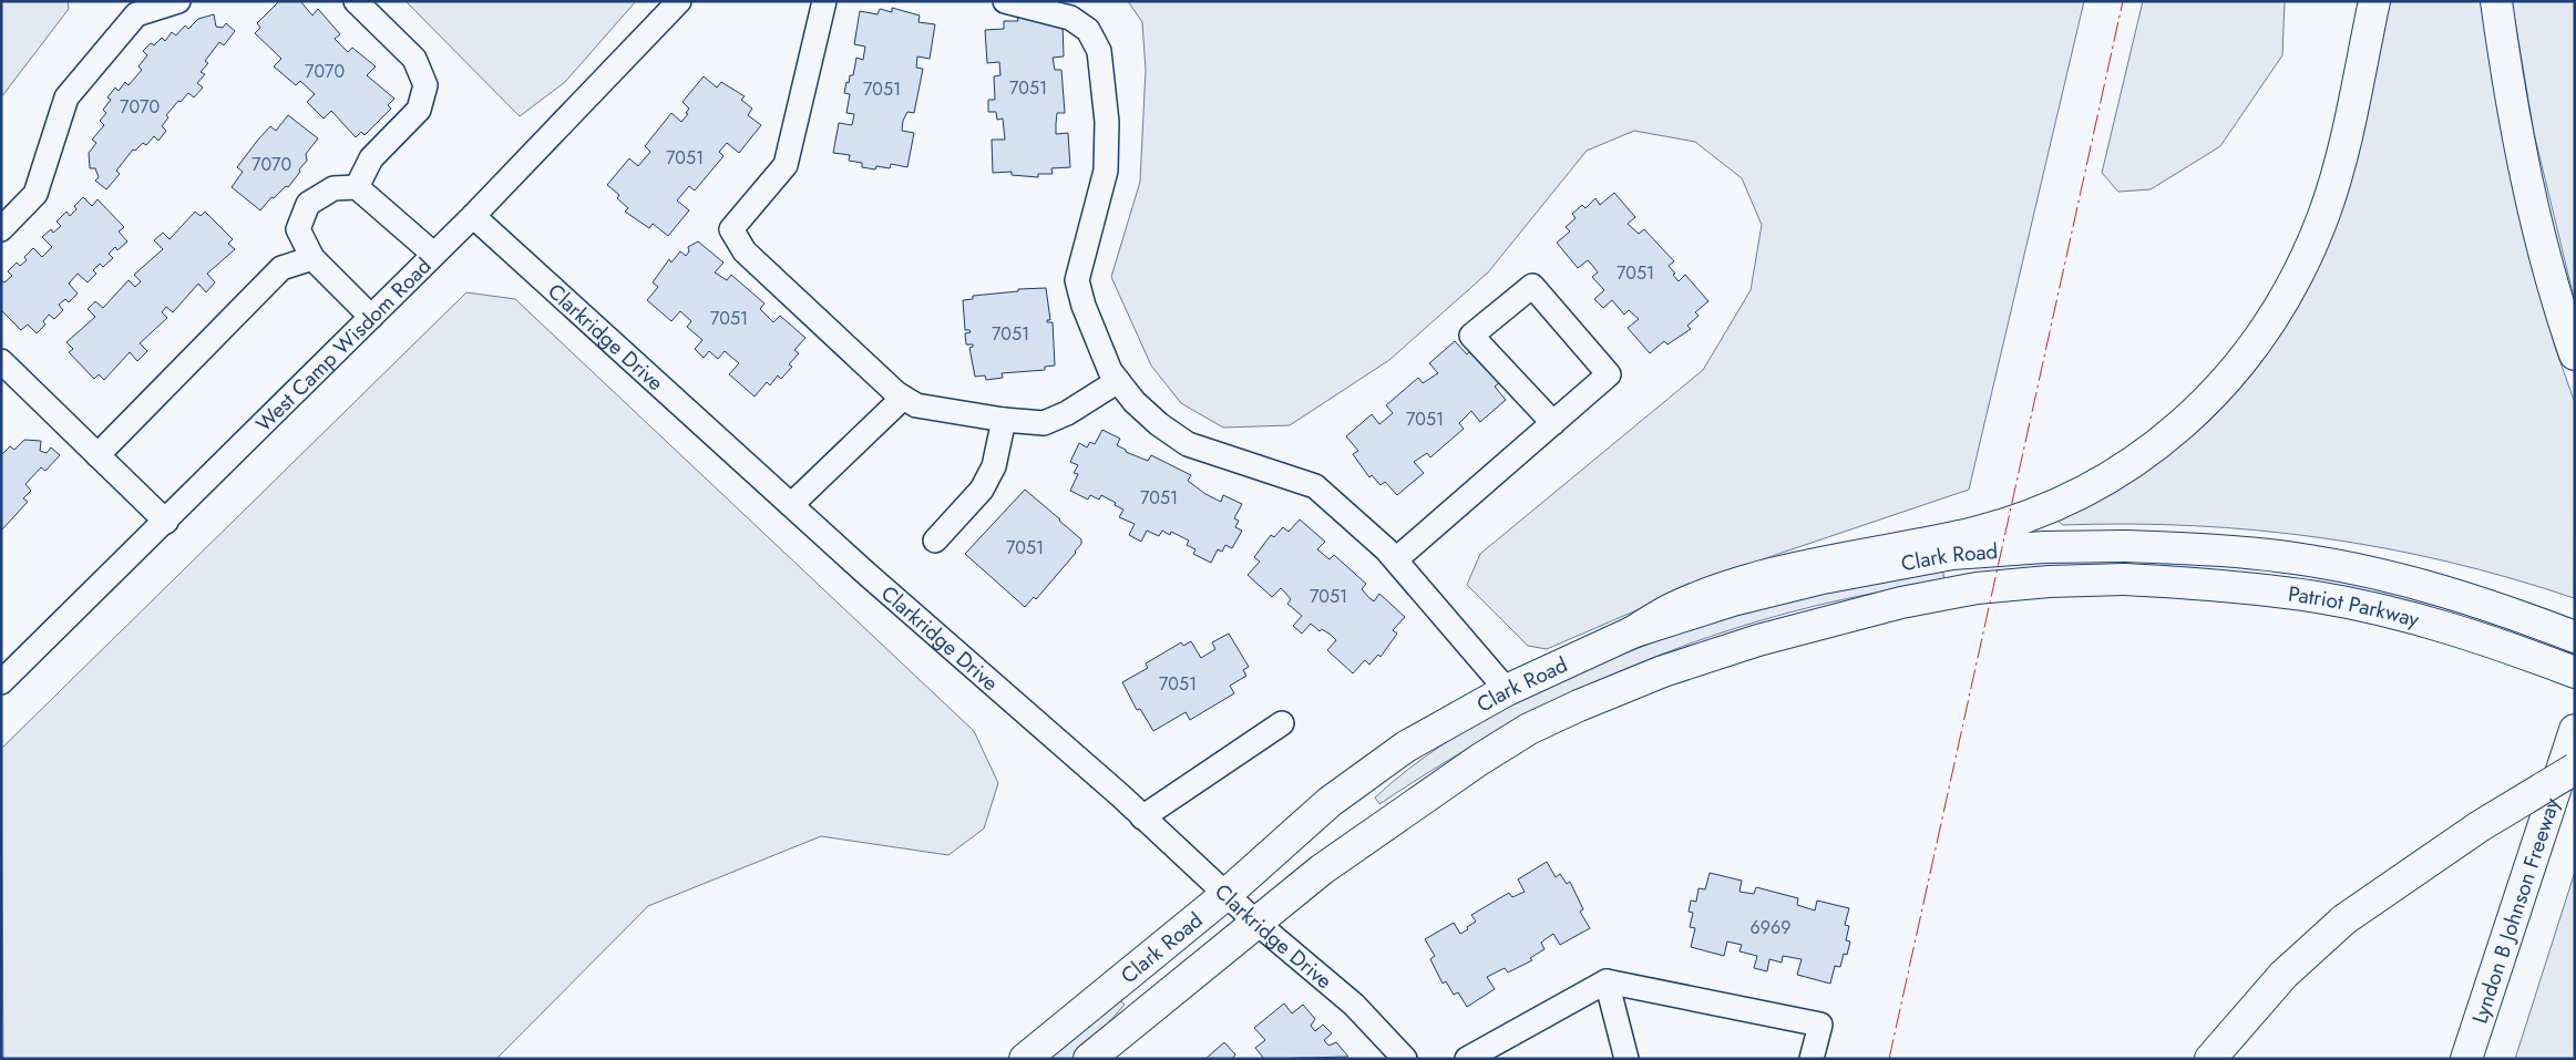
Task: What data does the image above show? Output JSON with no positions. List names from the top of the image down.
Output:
{
  "streets": {
    "main road": ["Clark Road", "Patriot Parkway", "Lyndon B Johnson Freeway"],
    "street": ["Clarkridge Drive", "West Camp Wisdom Road"]
  },
  "crossings": [
    ["Clarkridge Drive", "West Camp Wisdom Road"],
    ["Clarkridge Drive", "Clark Road"],
    ["Clark Road", "Patriot Parkway"]
  ],
  "house_numbers": [
    "7070",
    "7051",
    "7051",
    "7070",
    "7051",
    "7070",
    "7051",
    "7051",
    "7051",
    "7051",
    "7051",
    "7051",
    "7051",
    "7051",
    "6969"
  ]
}
